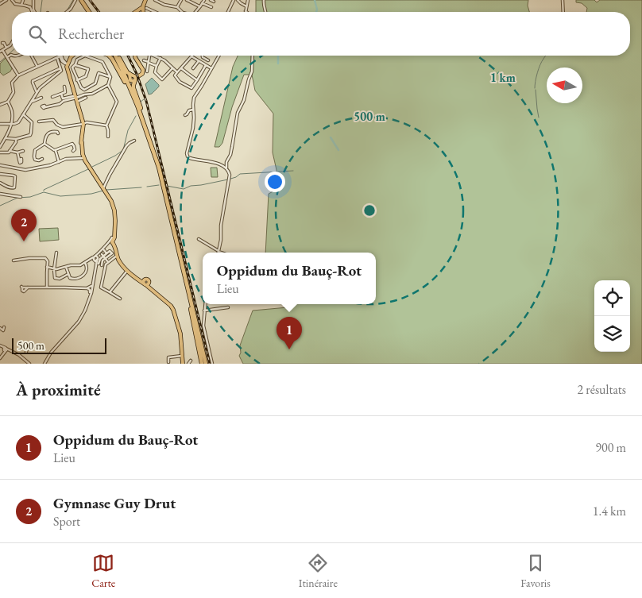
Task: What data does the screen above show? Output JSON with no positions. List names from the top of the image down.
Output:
{
  "scale_bar": "500 m",
  "north": "left",
  "page": {
    "search": "Rechercher",
    "pins": ["2", "1"],
    "popup": ["Oppidum du Bauç-Rot", "Lieu"],
    "scale": "500 m",
    "heading": ["À proximité", "2 résultats"],
    "list": [
      {
        "mark": "1",
        "name": "Oppidum du Bauç-Rot",
        "note": "Lieu",
        "value": "900 m"
      },
      {
        "mark": "2",
        "name": "Gymnase Guy Drut",
        "note": "Sport",
        "value": "1.4 km"
      }
    ],
    "nav": ["Carte", "Itinéraire", "Favoris"]
  },
  "rings": ["1 km", "500 m"]
}
